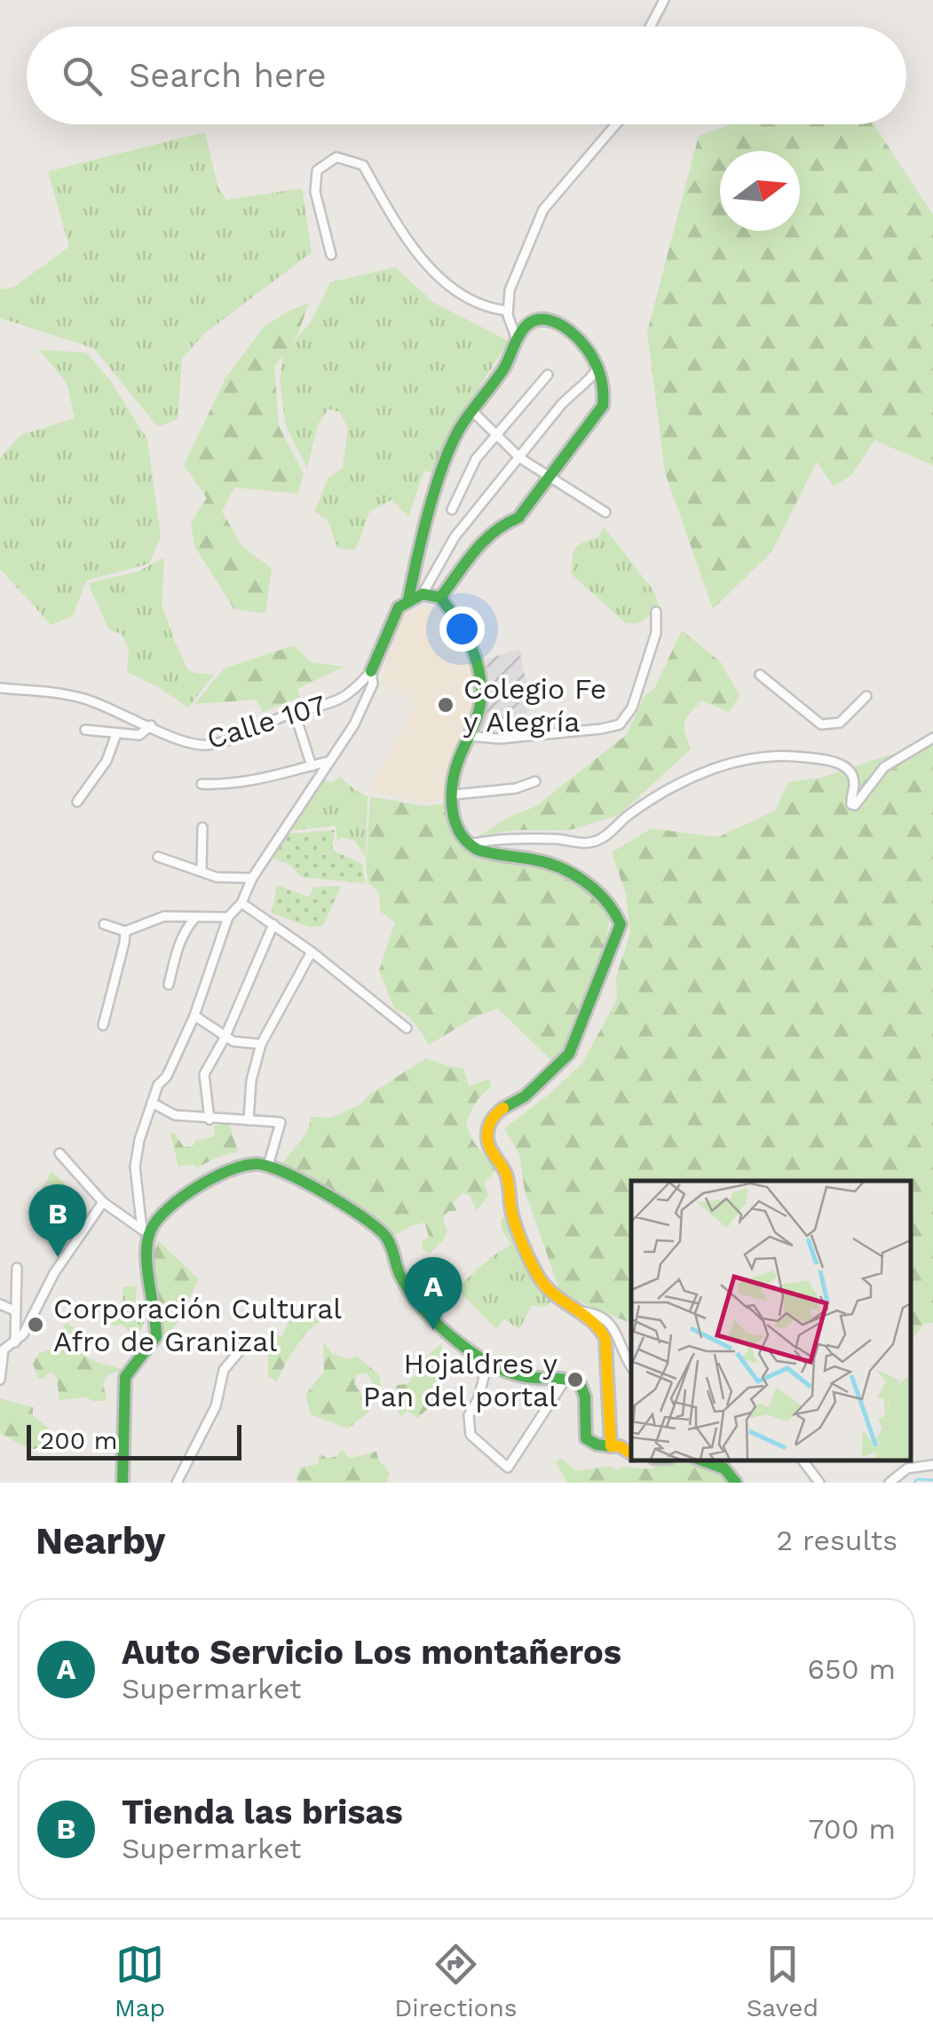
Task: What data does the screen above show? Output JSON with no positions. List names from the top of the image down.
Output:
{
  "streets": {
    "street": ["Calle 107"]
  },
  "places": ["Colegio Fe y Alegría", "Corporación Cultural Afro de Granizal", "Hojaldres y Pan del portal"],
  "scale_bar": "200 m",
  "north": "right",
  "page": {
    "search": "Search here",
    "pins": ["B", "A"],
    "scale": "200 m",
    "heading": ["Nearby", "2 results"],
    "list": [
      {
        "mark": "A",
        "name": "Auto Servicio Los montañeros",
        "note": "Supermarket",
        "value": "650 m"
      },
      {
        "mark": "B",
        "name": "Tienda las brisas",
        "note": "Supermarket",
        "value": "700 m"
      }
    ],
    "nav": ["Map", "Directions", "Saved"]
  }
}
